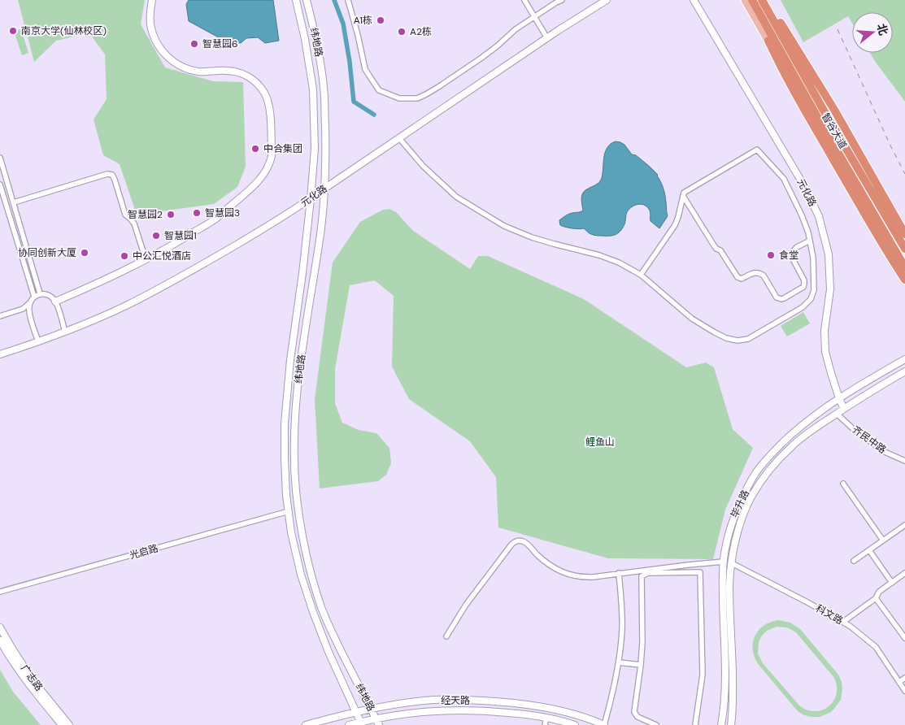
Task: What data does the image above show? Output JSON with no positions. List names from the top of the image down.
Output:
{
  "streets": {
    "highway": ["智谷大道"],
    "street": [
      "纬地路",
      "元化路",
      "齐民中路",
      "毕升路",
      "光启路",
      "科文路",
      "广志路",
      "经天路"
    ]
  },
  "crossings": [
    ["纬地路", "元化路"],
    ["纬地路", "光启路"],
    ["纬地路", "经天路"],
    ["元化路", "毕升路"],
    ["齐民中路", "毕升路"],
    ["毕升路", "科文路"]
  ],
  "parks": ["鲤鱼山"],
  "places": [
    "A1栋",
    "南京大学(仙林校区)",
    "A2栋",
    "智慧园6",
    "中合集团",
    "智慧园3",
    "智慧园2",
    "智慧园1",
    "协同创新大厦",
    "食堂",
    "中公汇悦酒店"
  ],
  "north": "right"
}
